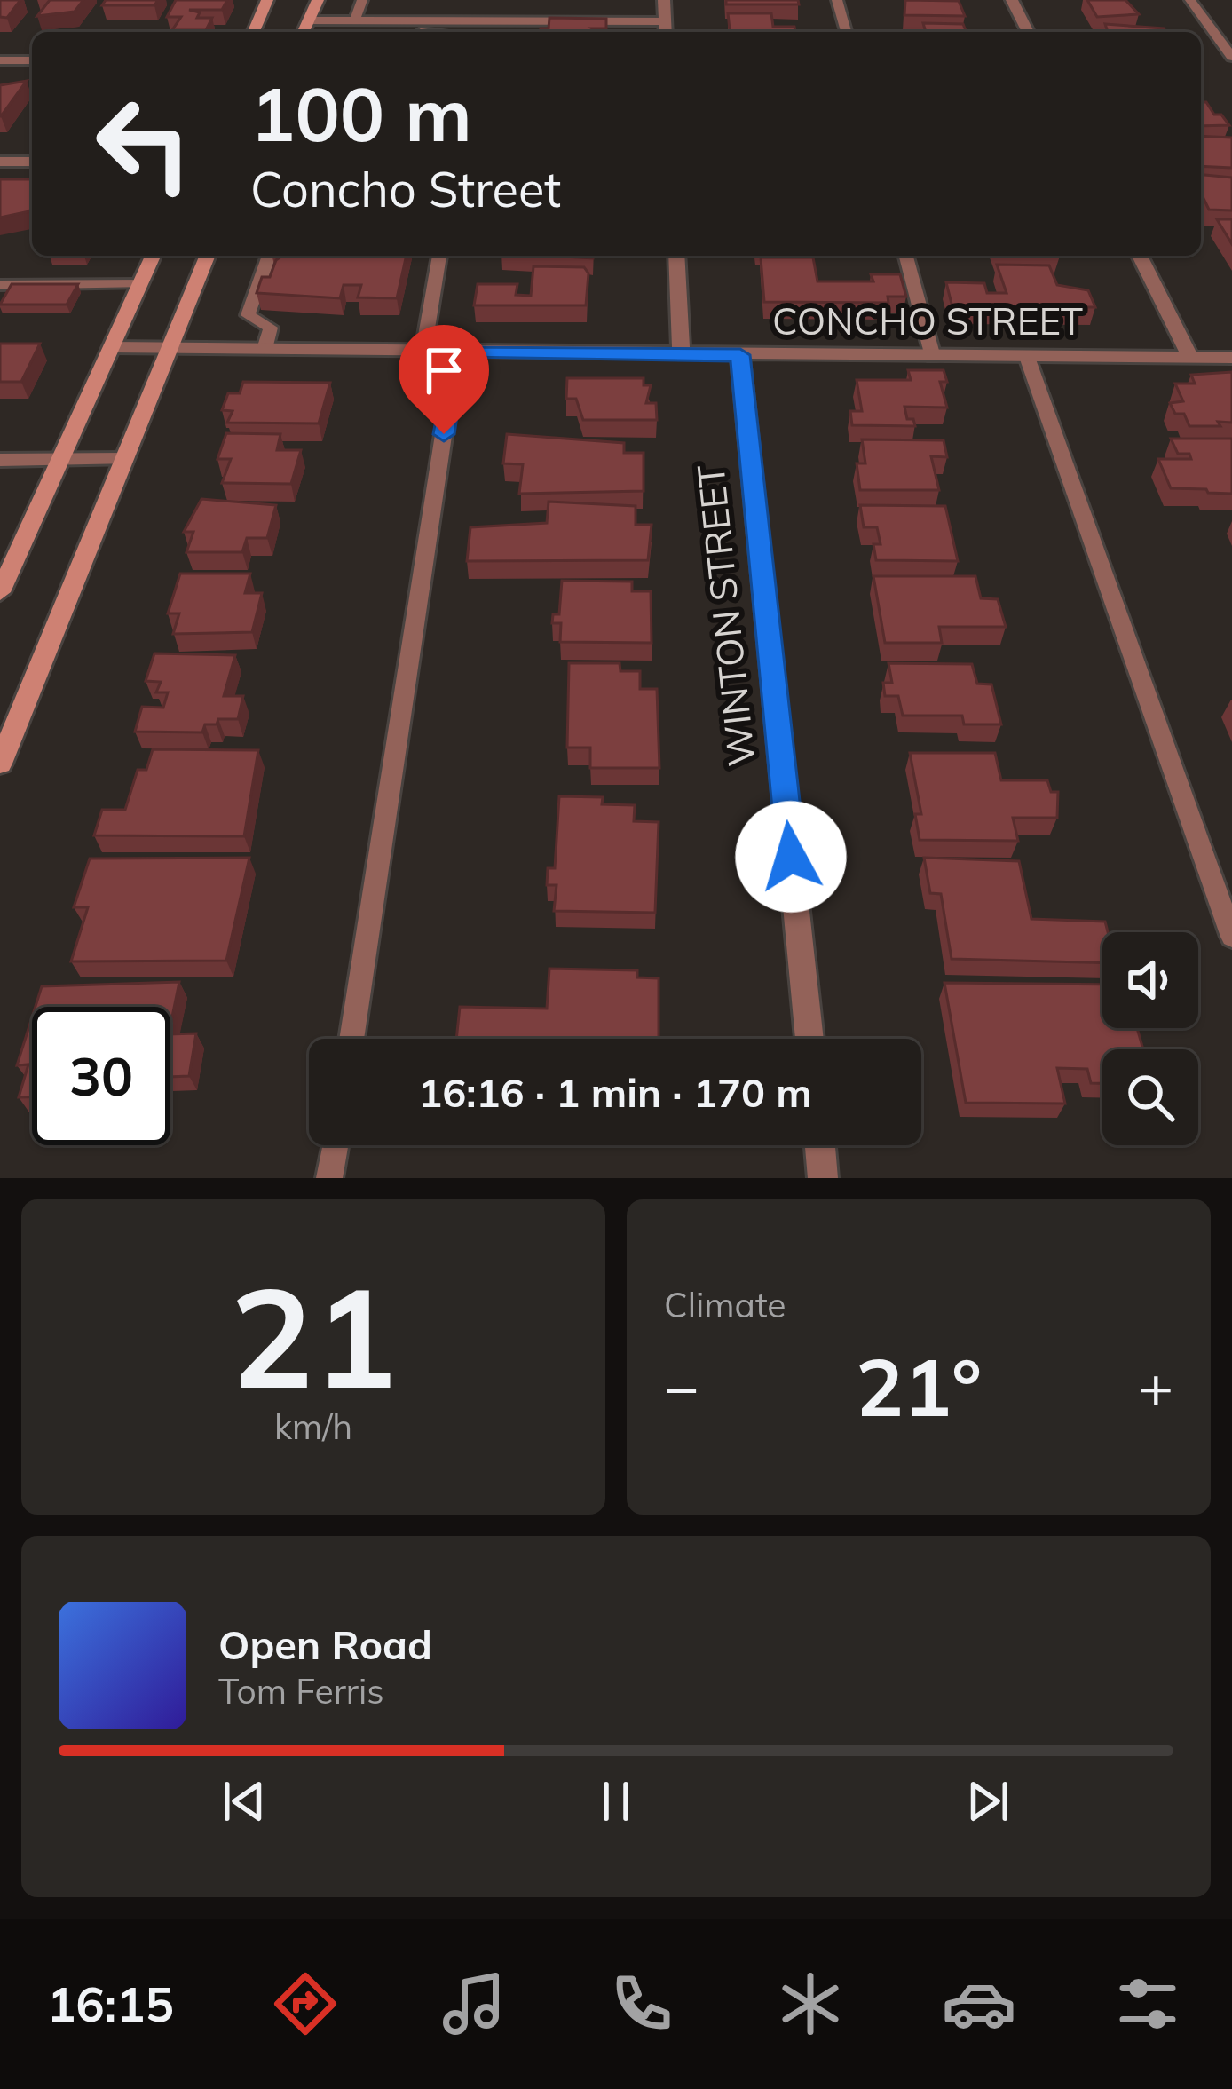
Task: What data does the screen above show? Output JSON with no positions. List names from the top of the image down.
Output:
{
  "streets": {
    "street": ["CONCHO STREET", "WINTON STREET"]
  },
  "crossings": [
    ["CONCHO STREET", "WINTON STREET"]
  ],
  "page": {
    "turn": ["100 m", "Concho Street"],
    "limit": "30",
    "trip": "16:16 · 1 min · 170 m",
    "tile": [
      ["21", "km/h"],
      "Climate"
    ],
    "heat": ["−", "21°", "+"],
    "song": ["Open Road", "Tom Ferris"],
    "tabs": "16:15"
  }
}
